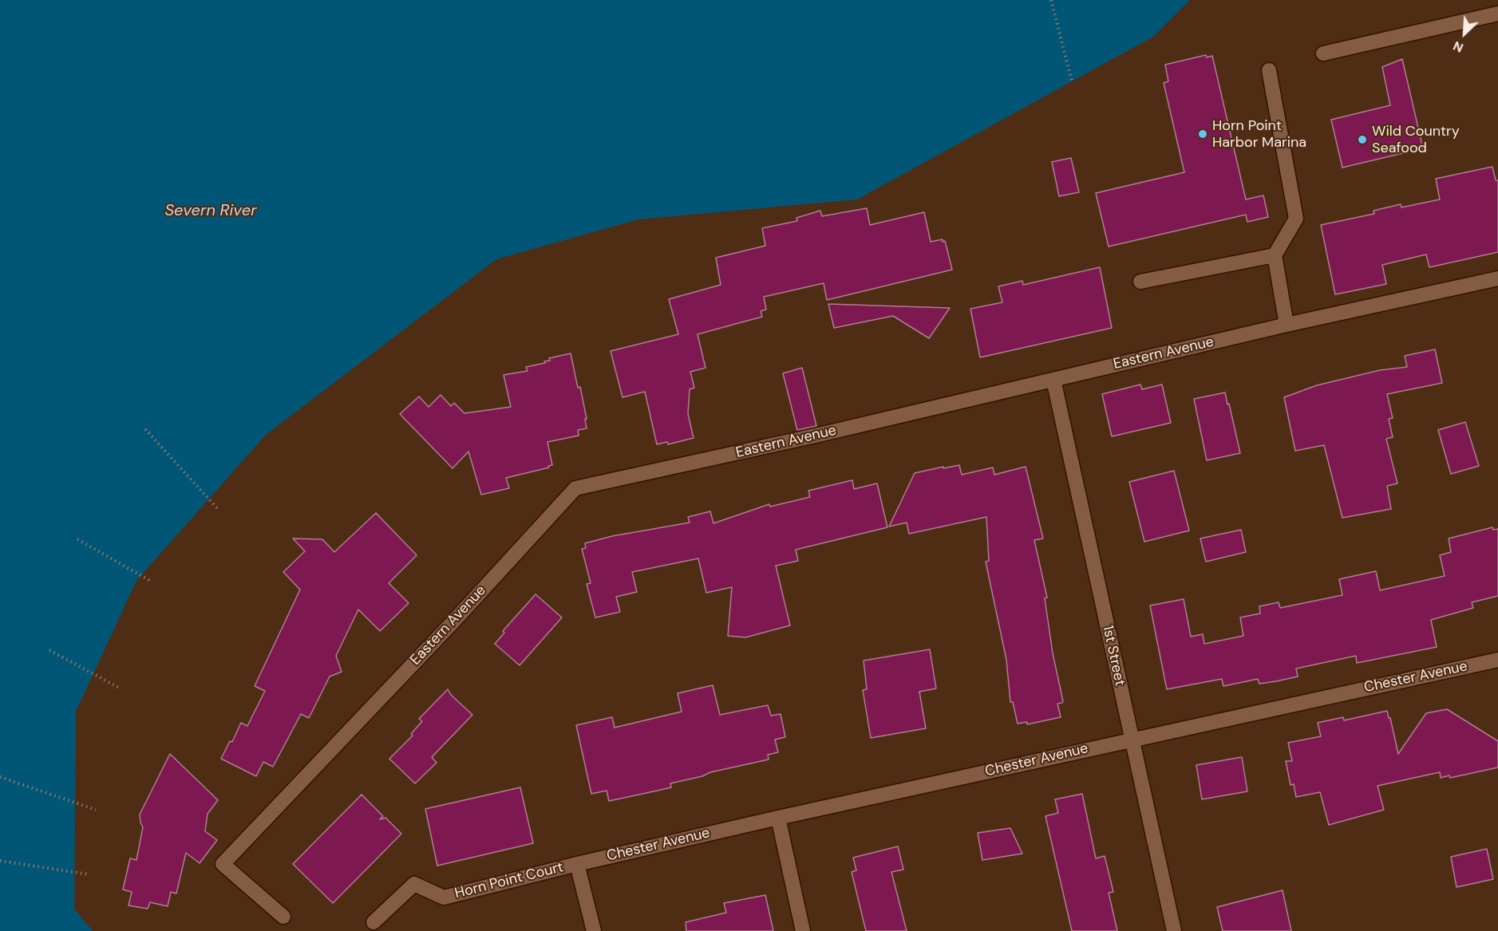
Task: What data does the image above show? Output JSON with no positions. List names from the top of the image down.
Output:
{
  "streets": {
    "street": [
      "Eastern Avenue",
      "1st Street",
      "Chester Avenue",
      "Horn Point Court"
    ]
  },
  "crossings": [
    ["Eastern Avenue", "1st Street"],
    ["1st Street", "Chester Avenue"],
    ["Chester Avenue", "Horn Point Court"]
  ],
  "water": ["Severn River"],
  "places": ["Horn Point Harbor Marina", "Wild Country Seafood"],
  "north": "bottom left"
}
